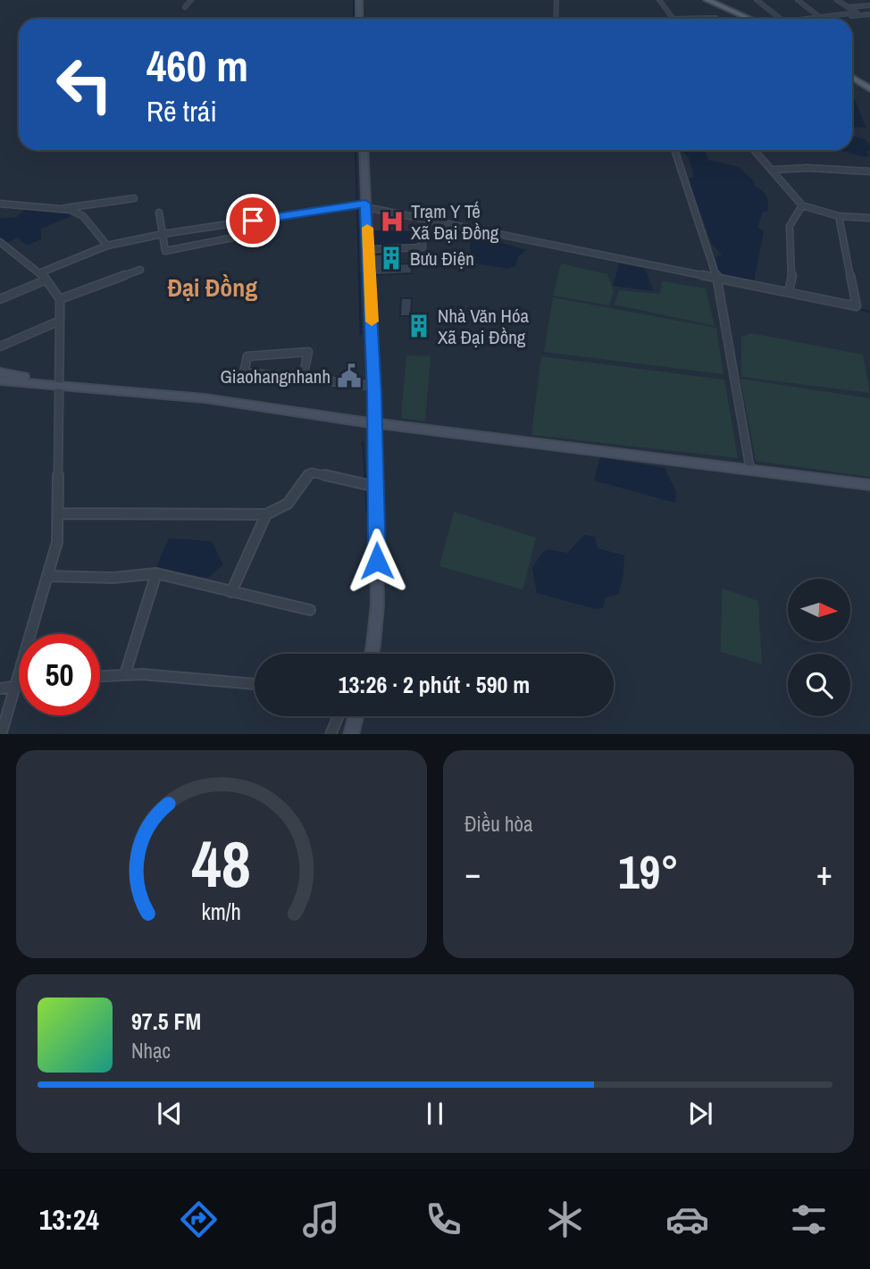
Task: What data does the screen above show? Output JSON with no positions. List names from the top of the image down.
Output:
{
  "districts": ["Đại Đồng"],
  "places": {
    "hospital": ["Trạm Y Tế Xã Đại Đồng"],
    "building": ["Bưu Điện", "Nhà Văn Hóa Xã Đại Đồng"],
    "public building": ["Giaohangnhanh"]
  },
  "north": "right",
  "page": {
    "turn": ["460 m", "Rẽ trái"],
    "limit": "50",
    "trip": "13:26 · 2 phút · 590 m",
    "tile": "Điều hòa",
    "heat": ["−", "19°", "+"],
    "song": ["97.5 FM", "Nhạc"],
    "tabs": "13:24",
    "gauge": ["48", "km/h"]
  }
}
